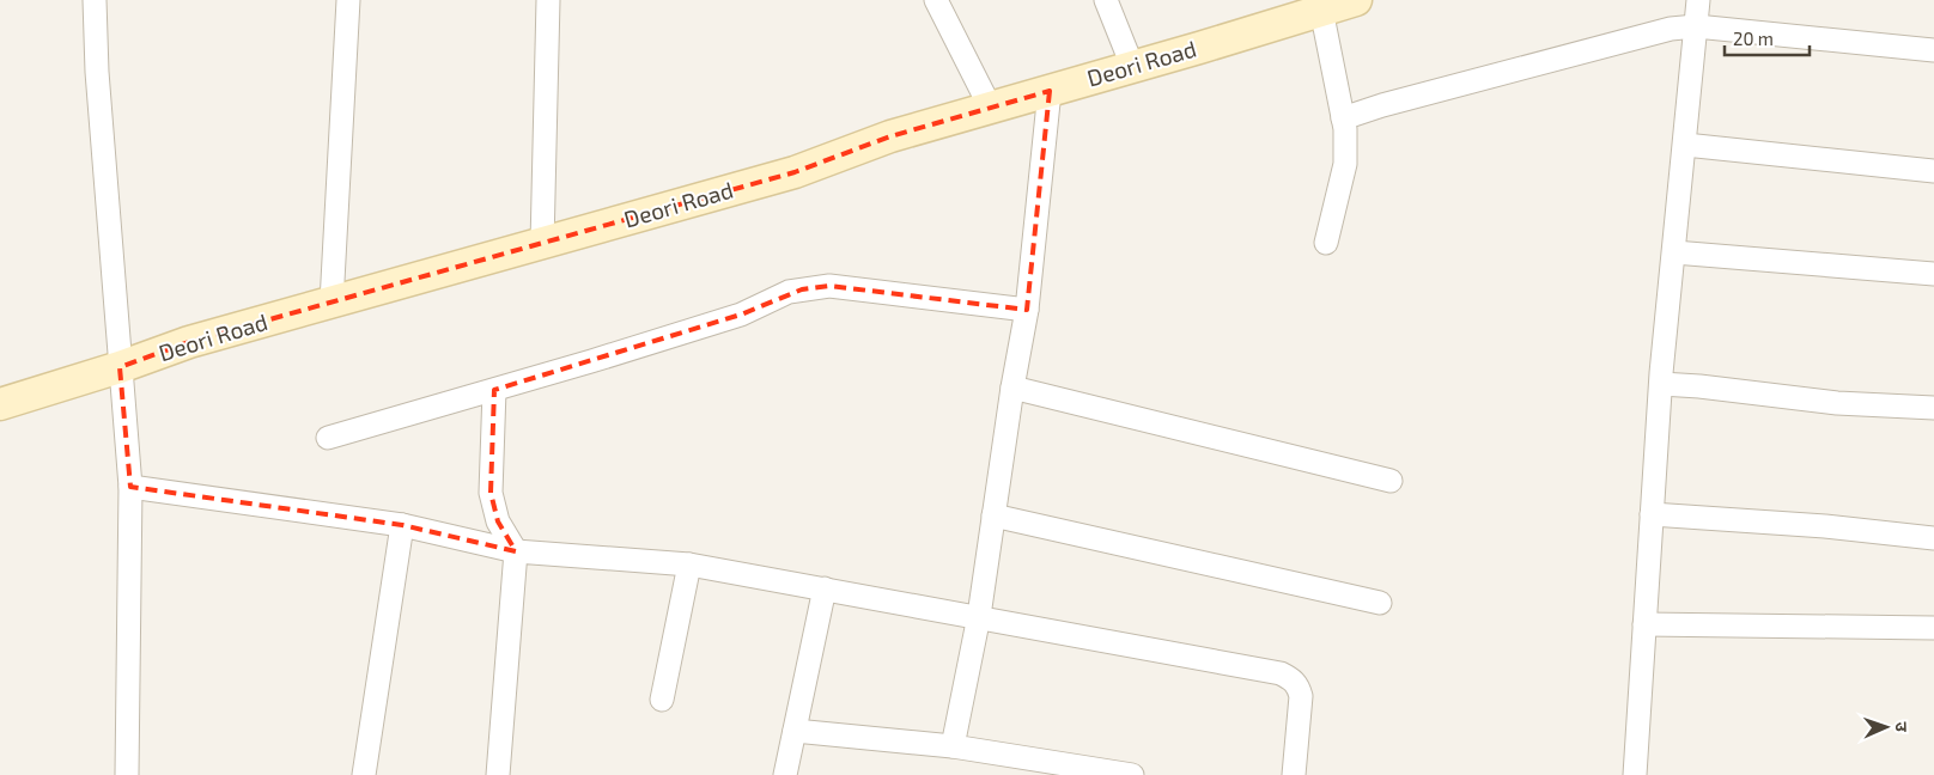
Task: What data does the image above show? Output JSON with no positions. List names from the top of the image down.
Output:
{
  "streets": {
    "street": ["Deori Road"]
  },
  "scale_bar": "20 m",
  "north": "right"
}
